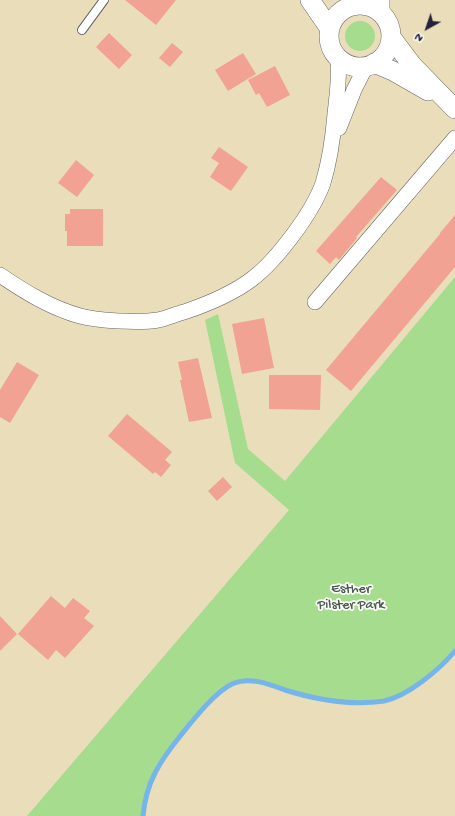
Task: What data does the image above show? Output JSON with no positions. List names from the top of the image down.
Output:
{
  "parks": ["Esther Pilster Park"],
  "north": "bottom left"
}
